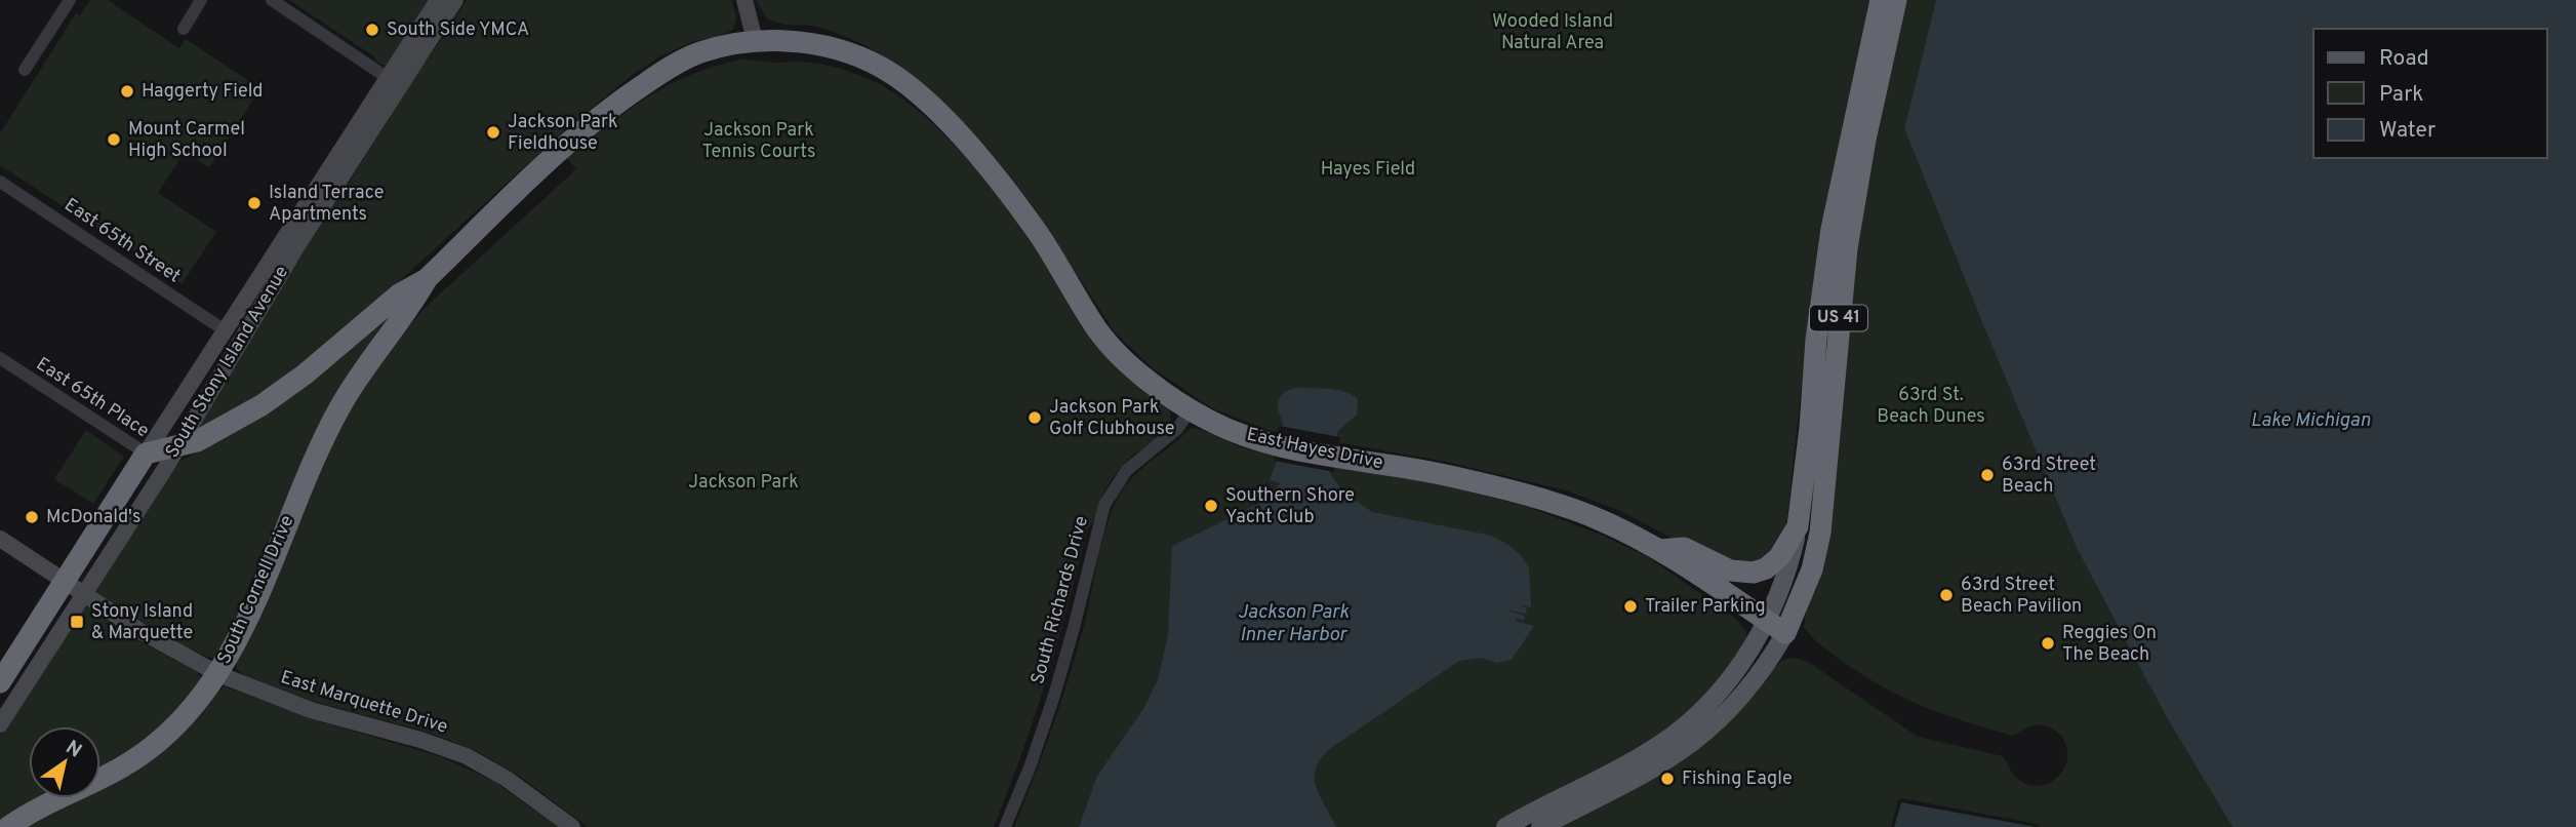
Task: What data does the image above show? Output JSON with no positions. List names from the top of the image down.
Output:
{
  "streets": {
    "highway": [
      "US 41",
      "South Stony Island Avenue",
      "East Hayes Drive",
      "South Cornell Drive"
    ],
    "main road": ["East Marquette Drive"],
    "street": ["East 65th Street", "East 65th Place", "South Richards Drive"]
  },
  "crossings": [
    ["East 65th Street", "South Stony Island Avenue"],
    ["US 41", "East Hayes Drive"],
    ["South Stony Island Avenue", "East 65th Place"],
    ["South Stony Island Avenue", "South Cornell Drive"],
    ["South Stony Island Avenue", "East Marquette Drive"],
    ["East 65th Place", "South Cornell Drive"],
    ["East Hayes Drive", "South Cornell Drive"],
    ["East Hayes Drive", "South Richards Drive"],
    ["South Cornell Drive", "East Marquette Drive"]
  ],
  "water": ["Lake Michigan", "Jackson Park Inner Harbor"],
  "parks": [
    "Wooded Island Natural Area",
    "Jackson Park Tennis Courts",
    "Hayes Field",
    "63rd St. Beach Dunes",
    "Jackson Park"
  ],
  "places": {
    "other": [
      "South Side YMCA",
      "Haggerty Field",
      "Jackson Park Fieldhouse",
      "Mount Carmel High School",
      "Island Terrace Apartments",
      "Jackson Park Golf Clubhouse",
      "63rd Street Beach",
      "Southern Shore Yacht Club",
      "McDonald's",
      "63rd Street Beach Pavilion",
      "Trailer Parking",
      "Reggies On The Beach",
      "Fishing Eagle"
    ],
    "transit": ["Stony Island & Marquette"]
  },
  "legend": ["Road", "Park", "Water"],
  "north": "top right"
}
